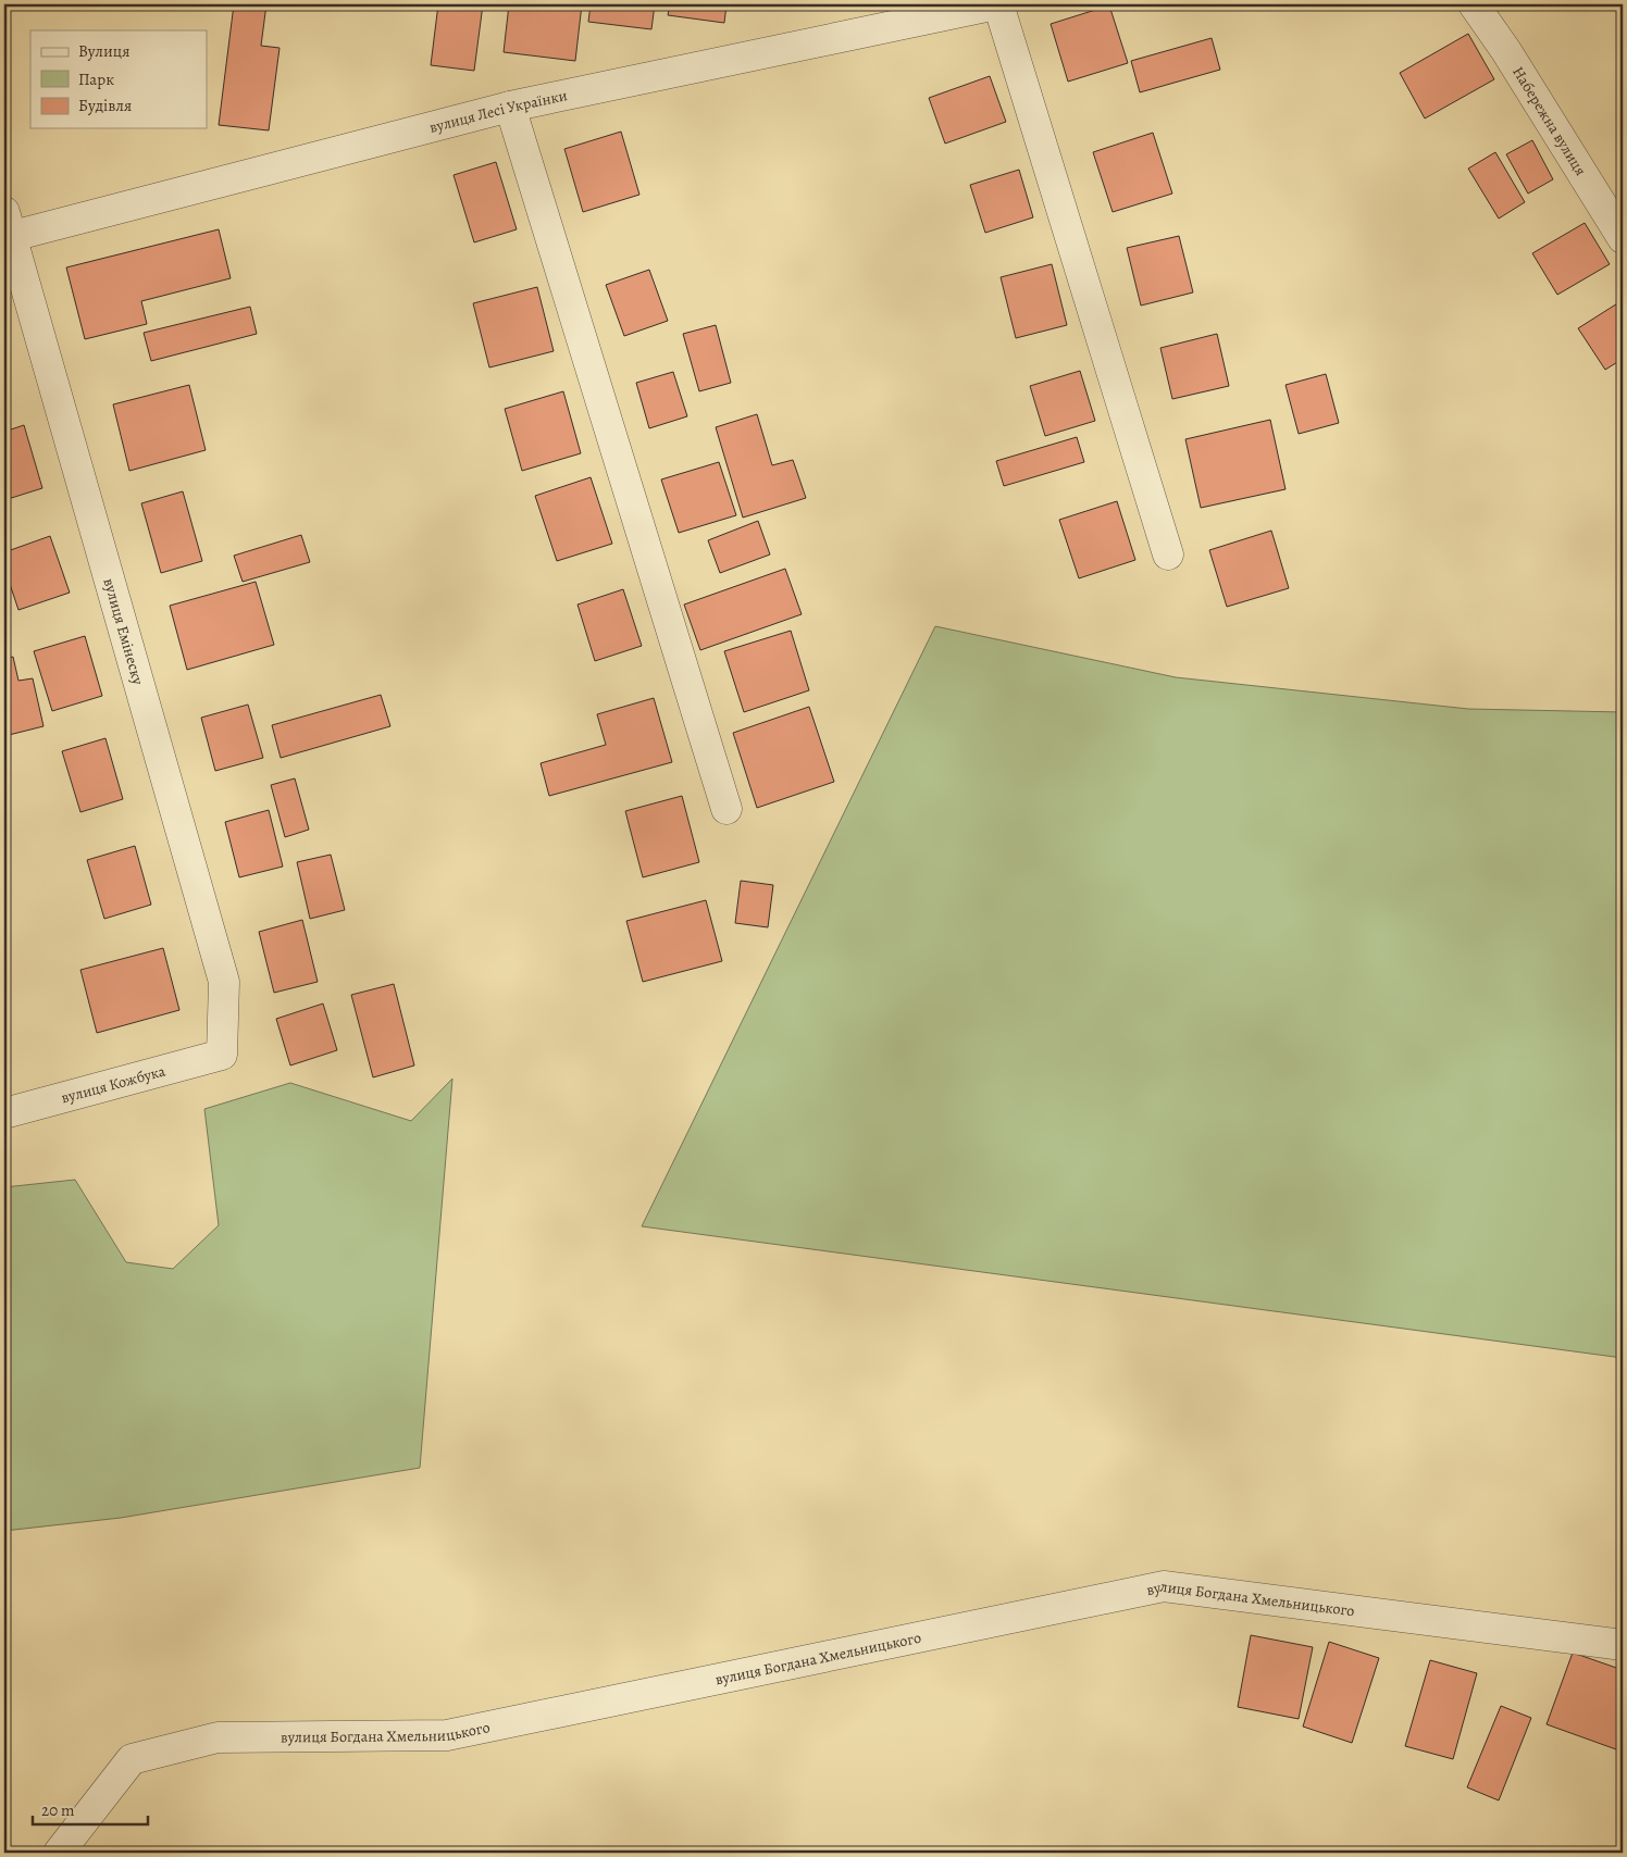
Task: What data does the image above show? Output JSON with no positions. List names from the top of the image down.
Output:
{
  "streets": {
    "street": [
      "вулиця Лесі Українки",
      "Набережна вулиця",
      "вулиця Емінеску",
      "вулиця Кожбука",
      "вулиця Богдана Хмельницького"
    ]
  },
  "crossings": [
    ["вулиця Лесі Українки", "вулиця Емінеску"],
    ["вулиця Емінеску", "вулиця Кожбука"]
  ],
  "legend": ["Вулиця", "Парк", "Будівля"],
  "scale_bar": "20 m"
}
